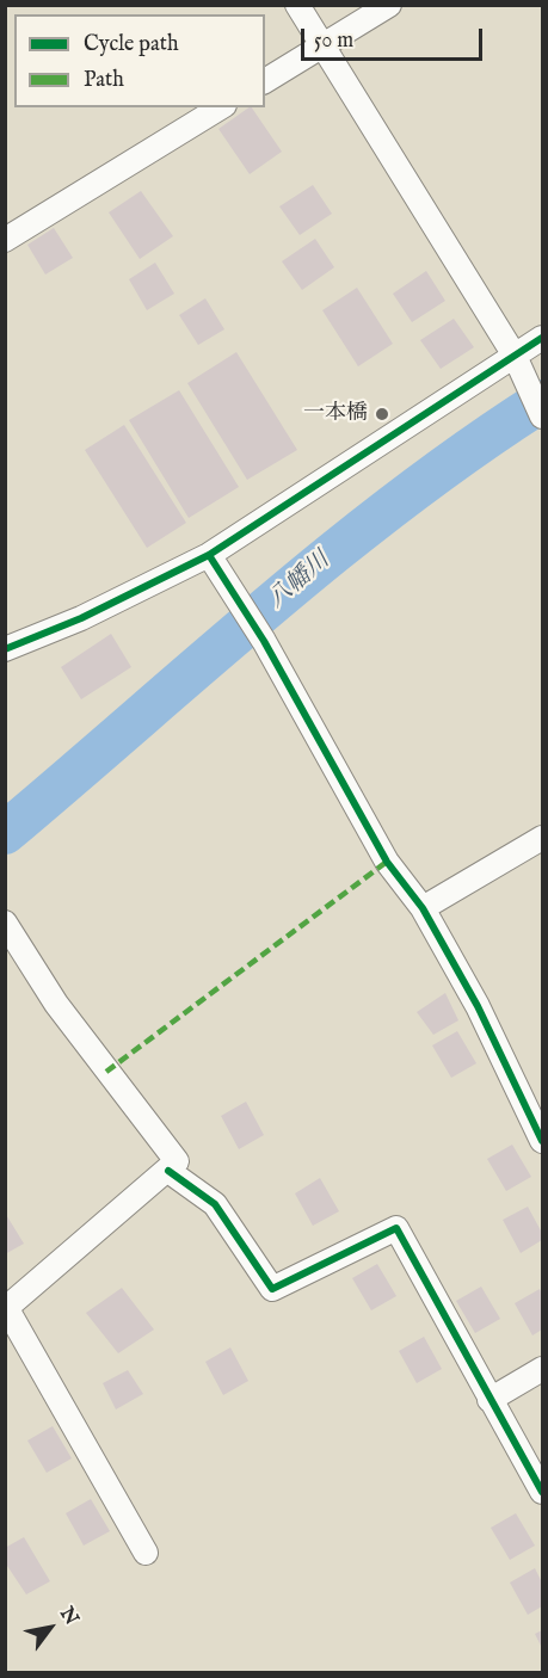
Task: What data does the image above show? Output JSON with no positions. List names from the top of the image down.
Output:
{
  "water": ["八幡川"],
  "places": ["一本橋"],
  "legend": ["Cycle path", "Path"],
  "scale_bar": "50 m",
  "north": "top right"
}
